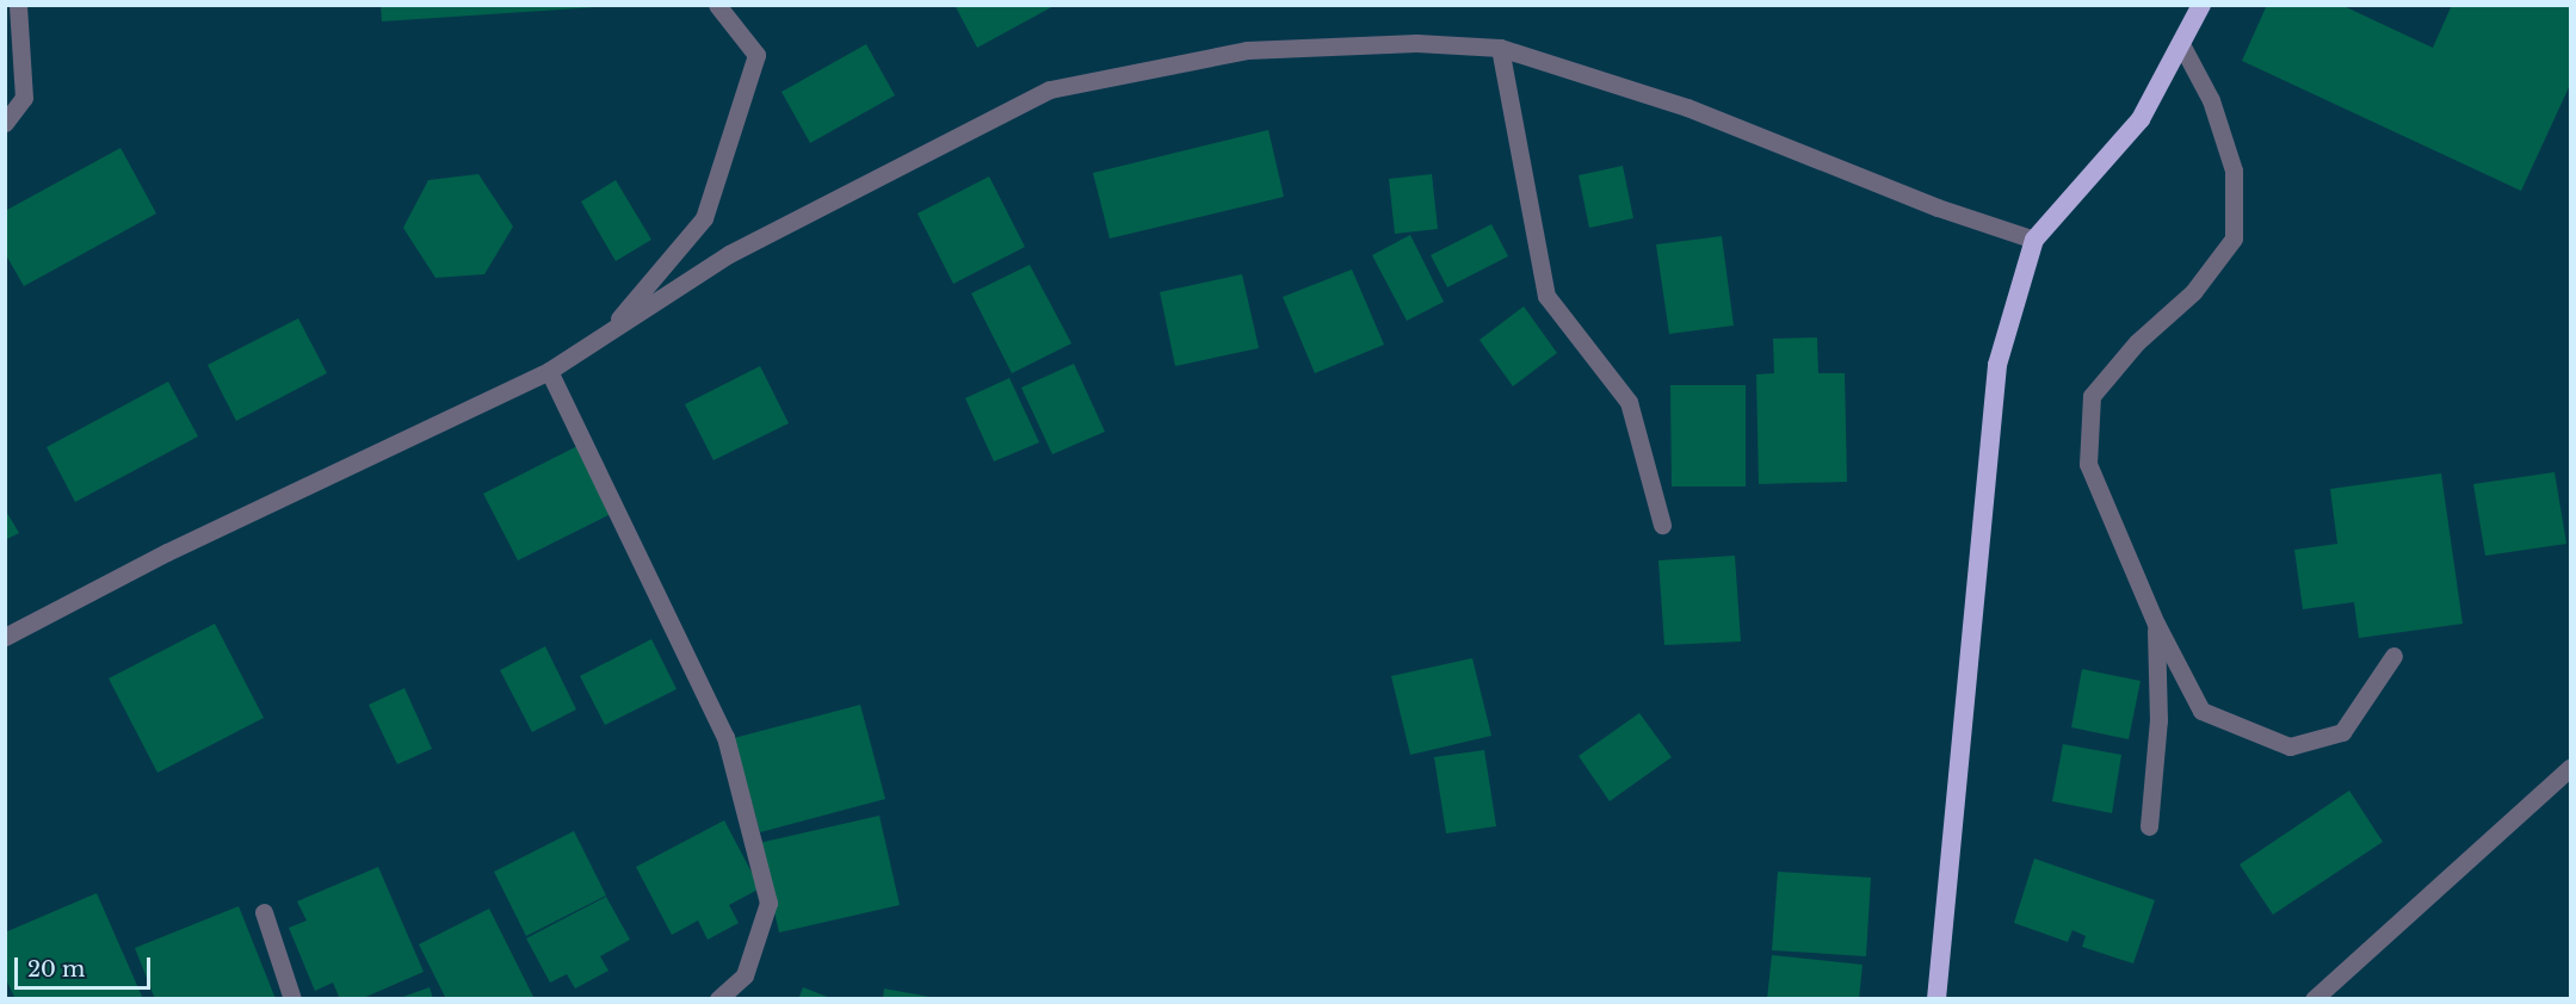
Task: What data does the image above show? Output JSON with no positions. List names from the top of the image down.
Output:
{
  "scale_bar": "20 m"
}
